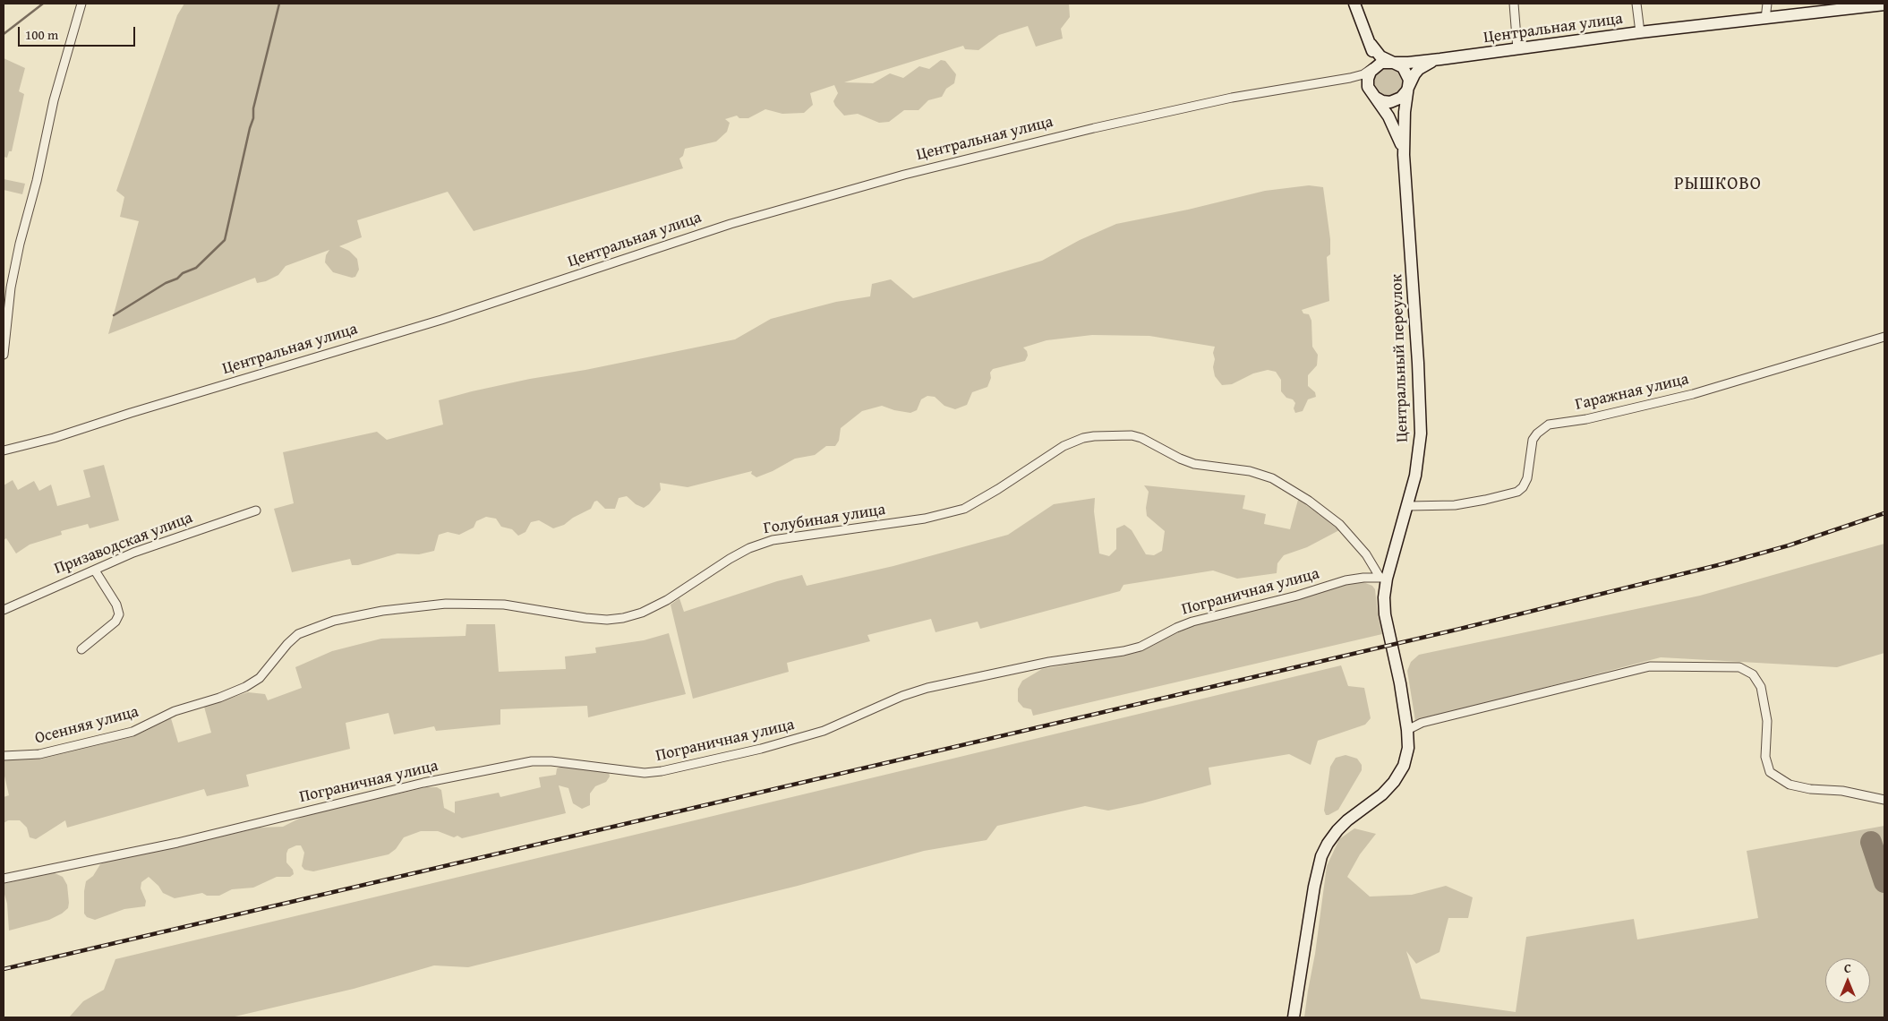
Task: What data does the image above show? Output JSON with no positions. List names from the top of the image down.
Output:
{
  "streets": {
    "main road": ["Центральная улица", "Центральный переулок"],
    "street": [
      "Гаражная улица",
      "Голубиная улица",
      "Призаводская улица",
      "Пограничная улица",
      "Осенняя улица"
    ]
  },
  "crossings": [
    ["Центральный переулок", "Гаражная улица"],
    ["Центральный переулок", "Голубиная улица"],
    ["Центральный переулок", "Пограничная улица"],
    ["Голубиная улица", "Пограничная улица"],
    ["Голубиная улица", "Осенняя улица"]
  ],
  "districts": ["РЫШКОВО"],
  "scale_bar": "100 m",
  "north": "top"
}
